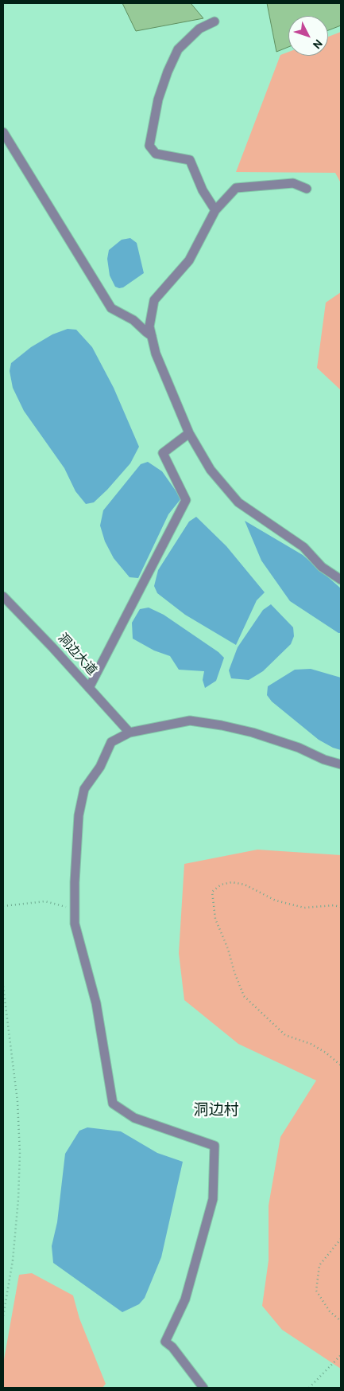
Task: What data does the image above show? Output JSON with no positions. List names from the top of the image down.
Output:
{
  "streets": {
    "street": ["洞边大道"]
  },
  "districts": ["洞边村"],
  "north": "bottom right"
}
